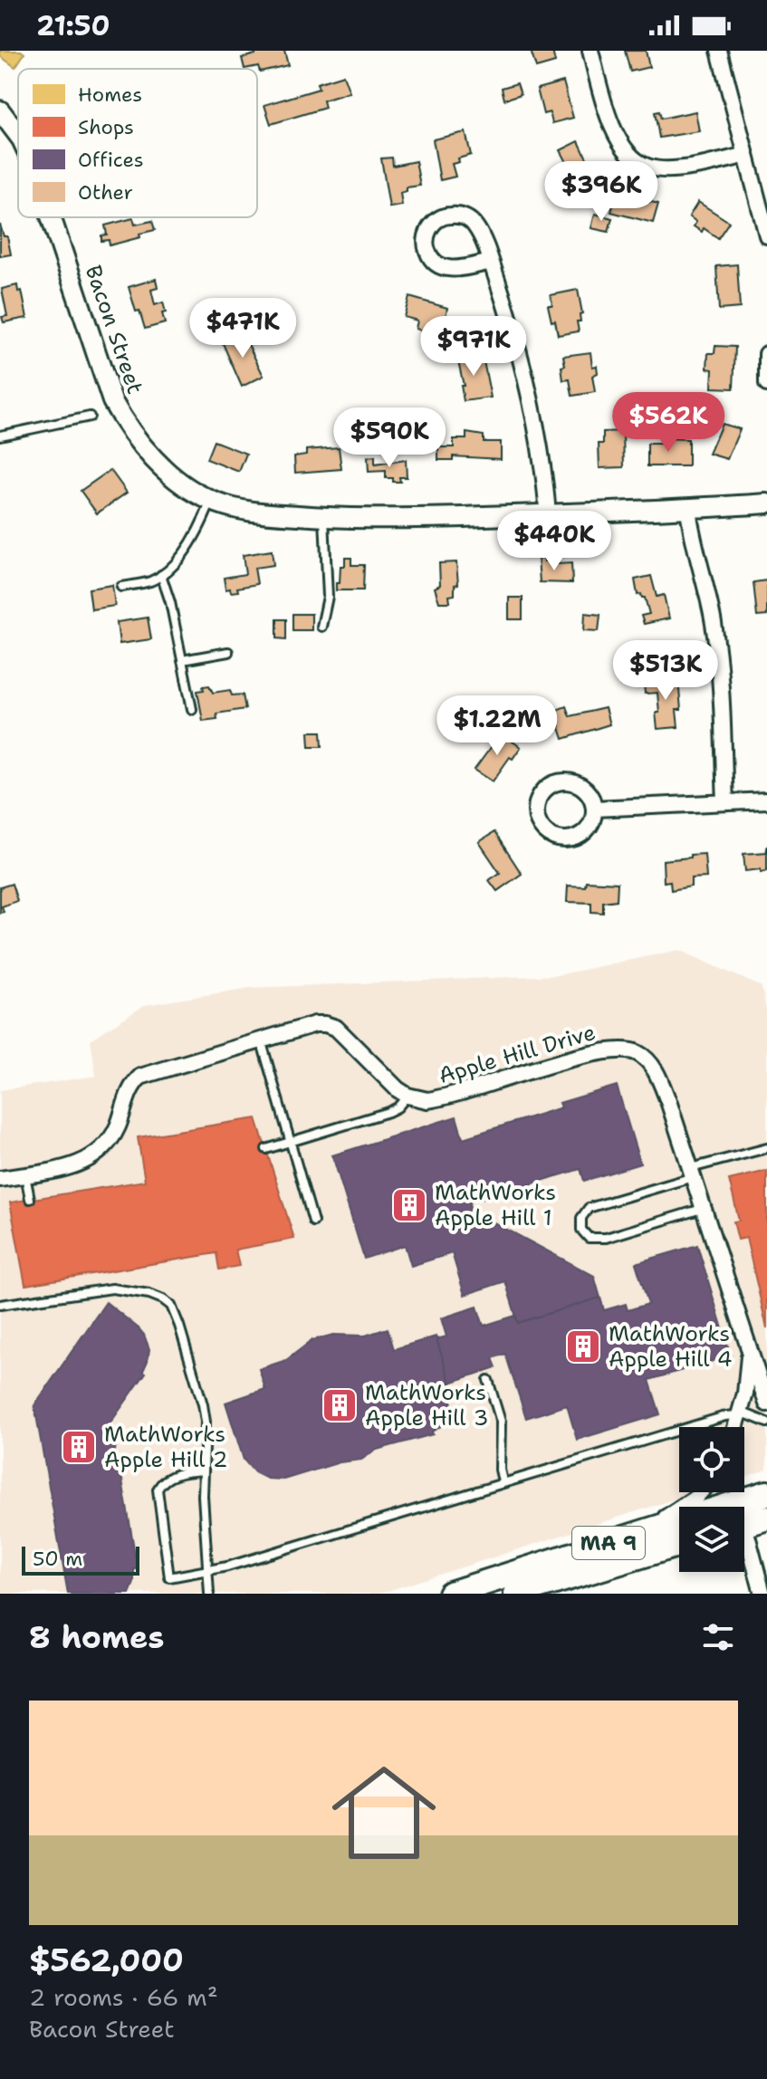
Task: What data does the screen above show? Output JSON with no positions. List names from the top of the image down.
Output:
{
  "streets": {
    "highway": ["MA 9"],
    "street": ["Bacon Street", "Apple Hill Drive"]
  },
  "places": {
    "building": [
      "MathWorks Apple Hill 1",
      "MathWorks Apple Hill 4",
      "MathWorks Apple Hill 3",
      "MathWorks Apple Hill 2"
    ]
  },
  "legend": [
    "Homes",
    "Shops",
    "Offices",
    "Other"
  ],
  "scale_bar": "50 m",
  "page": {
    "status": "21:50",
    "price": [
      "$396K",
      "$471K",
      "$971K",
      "$562K",
      "$590K",
      "$440K",
      "$513K",
      "$1.22M"
    ],
    "scale": "50 m",
    "heading": "8 homes",
    "list": [
      {
        "name": "$562,000",
        "note": "2 rooms · 66 m² · Bacon Street"
      }
    ]
  }
}
